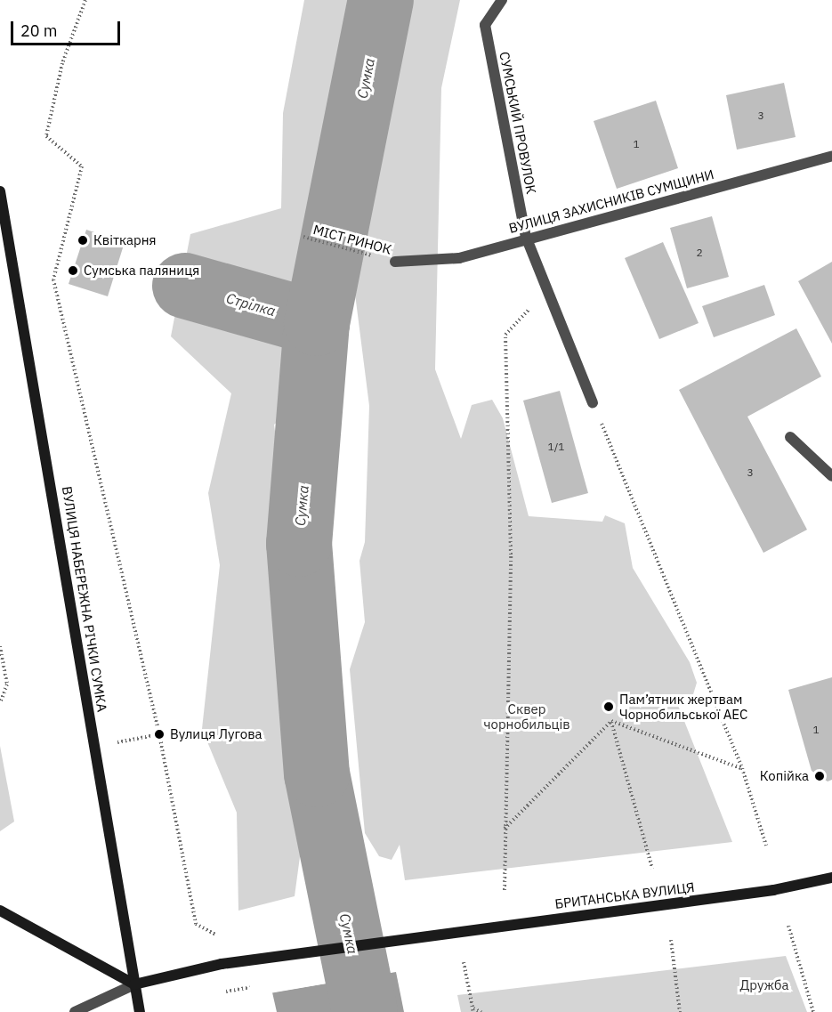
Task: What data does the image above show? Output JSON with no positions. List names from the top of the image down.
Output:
{
  "streets": {
    "main road": ["ВУЛИЦЯ НАБЕРЕЖНА РІЧКИ СУМКА", "БРИТАНСЬКА ВУЛИЦЯ"],
    "street": ["СУМСЬКИЙ ПРОВУЛОК", "ВУЛИЦЯ ЗАХИСНИКІВ СУМЩИНИ"],
    "path": ["МІСТ РИНОК"]
  },
  "crossings": [
    ["СУМСЬКИЙ ПРОВУЛОК", "ВУЛИЦЯ ЗАХИСНИКІВ СУМЩИНИ"],
    ["ВУЛИЦЯ ЗАХИСНИКІВ СУМЩИНИ", "МІСТ РИНОК"],
    ["ВУЛИЦЯ НАБЕРЕЖНА РІЧКИ СУМКА", "БРИТАНСЬКА ВУЛИЦЯ"]
  ],
  "water": ["Сумка", "Стрілка"],
  "parks": ["Сквер чорнобильців", "Дружба"],
  "places": [
    "Квіткарня",
    "Сумська паляниця",
    "Пам’ятник жертвам Чорнобильської АЕС",
    "Вулиця Лугова",
    "Копійка"
  ],
  "house_numbers": [
    "3",
    "1",
    "2",
    "1/1",
    "3",
    "1"
  ],
  "scale_bar": "20 m"
}
